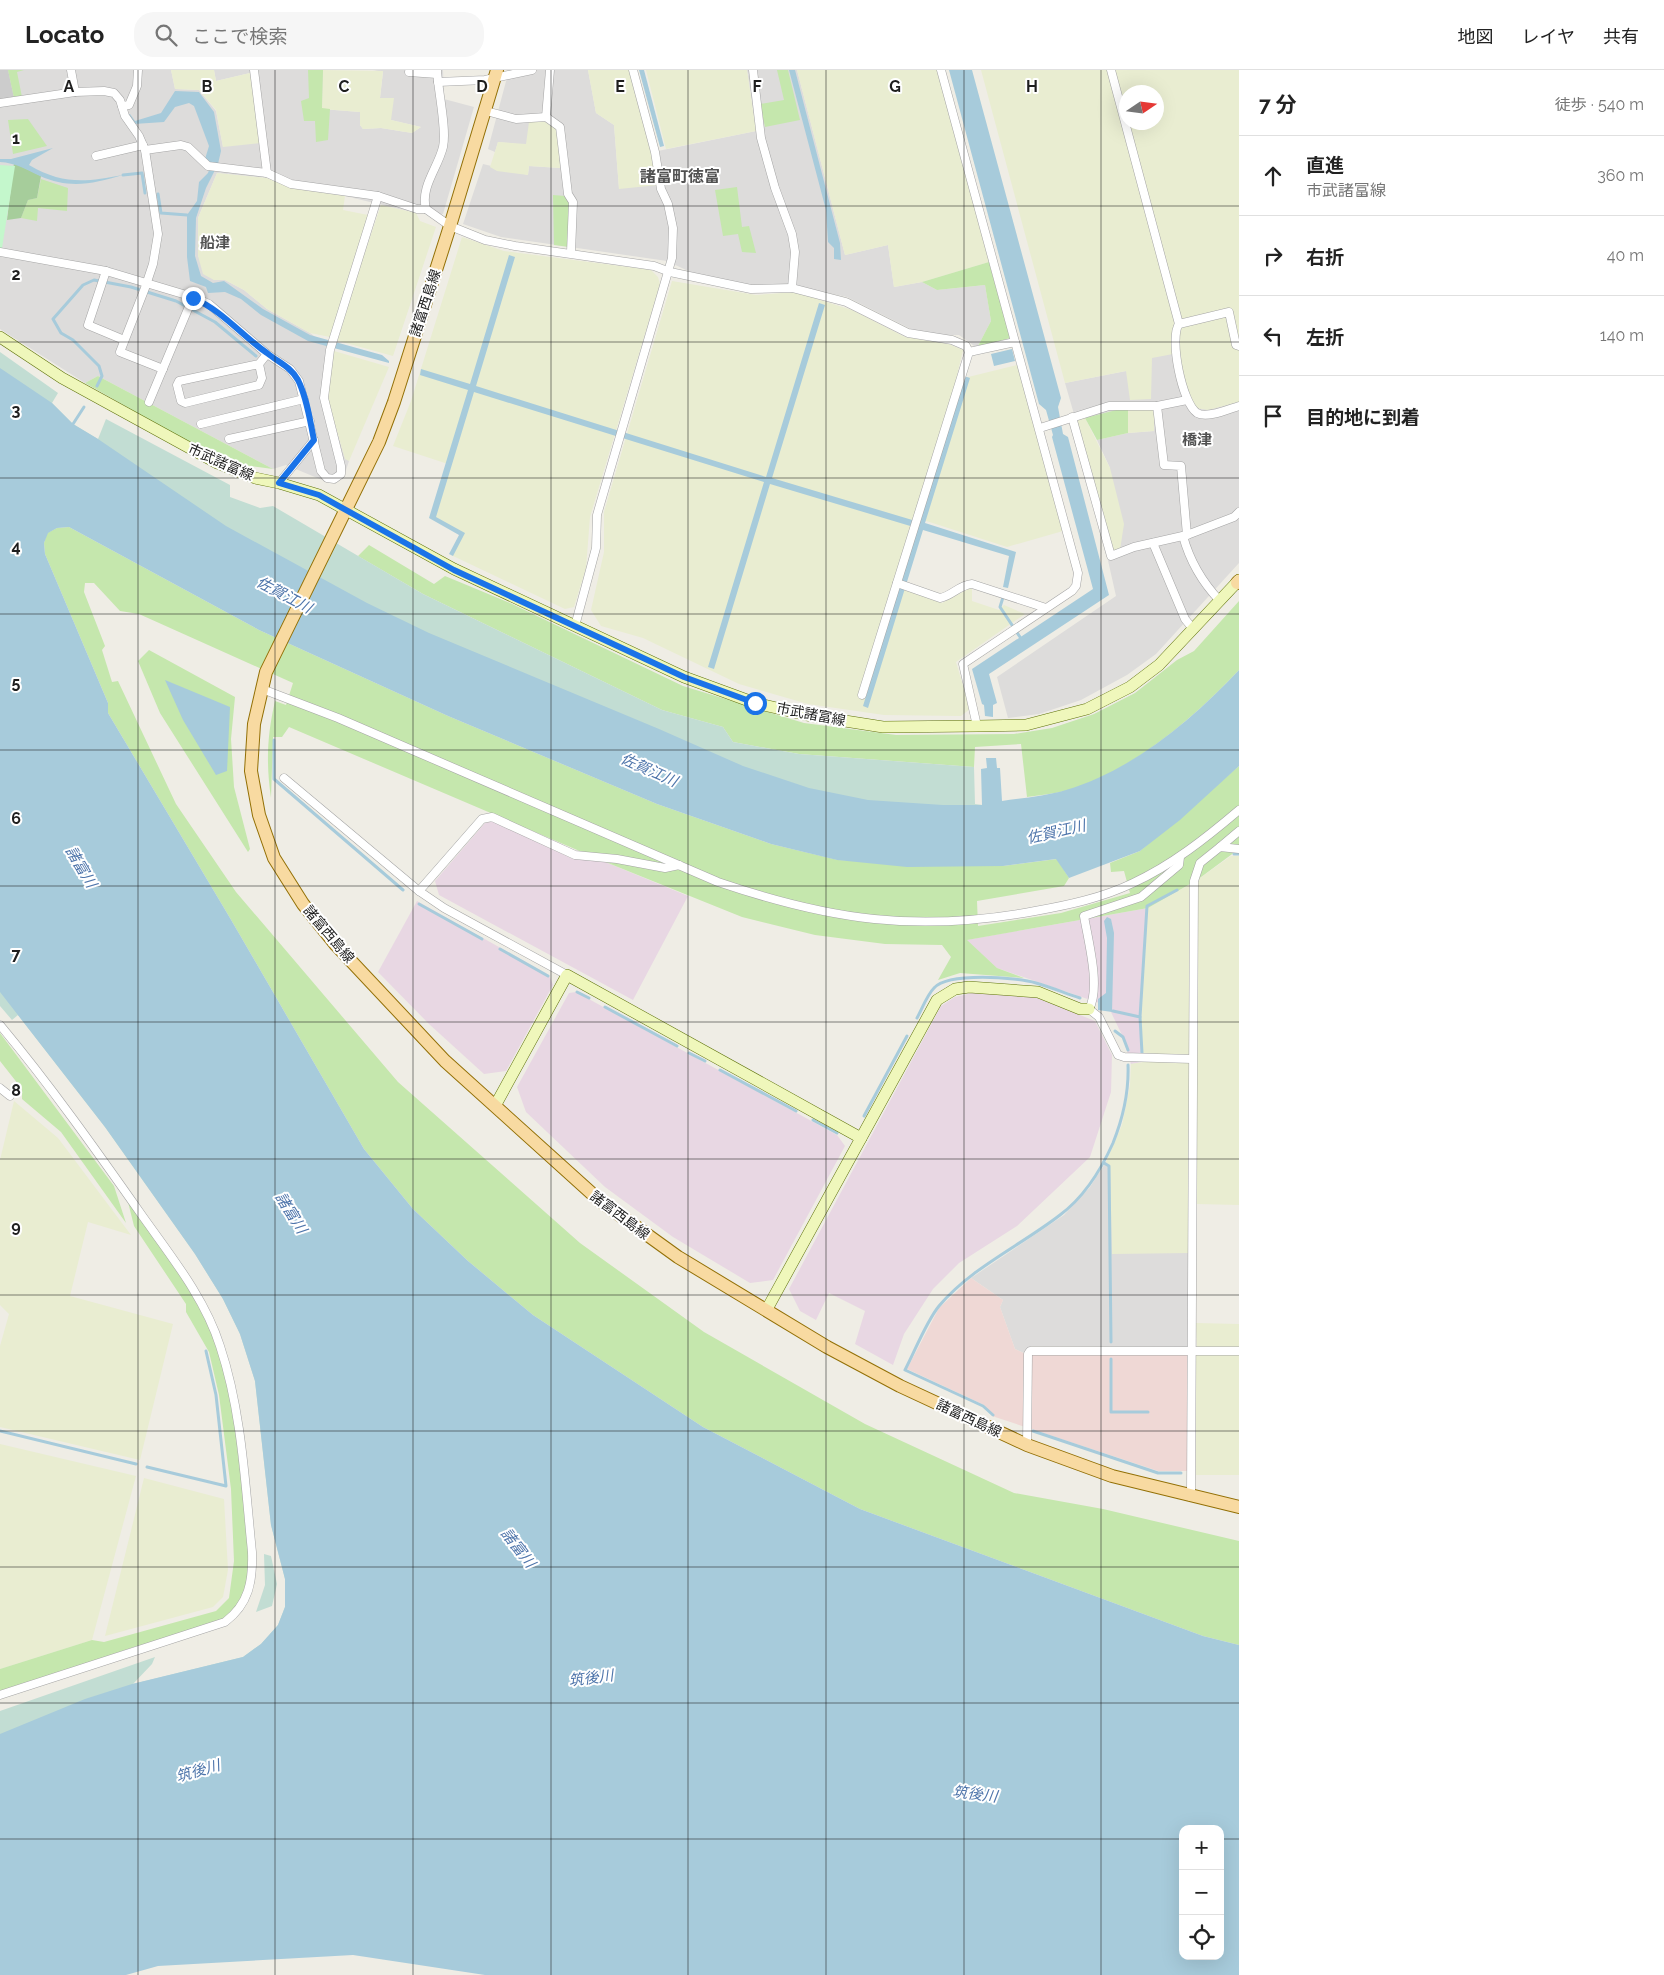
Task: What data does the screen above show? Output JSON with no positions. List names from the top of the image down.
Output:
{
  "streets": {
    "main road": ["諸富西島線", "市武諸富線"]
  },
  "crossings": [
    ["諸富西島線", "市武諸富線"]
  ],
  "districts": ["諸富町徳富", "船津", "橋津"],
  "water": ["佐賀江川", "諸富川", "筑後川"],
  "north": "right",
  "page": {
    "header": "Locato",
    "search": "ここで検索",
    "nav": ["地図", "レイヤ", "共有"],
    "heading": ["7 分", "徒歩 · 540 m"],
    "list": [
      ["直進", "市武諸富線", "360 m"],
      ["右折", "40 m"],
      ["左折", "140 m"],
      "目的地に到着"
    ],
    "map_buttons": ["+", "−"]
  },
  "grid": {
    "columns": [
      "A",
      "B",
      "C",
      "D",
      "E",
      "F",
      "G",
      "H"
    ],
    "rows": [
      "1",
      "2",
      "3",
      "4",
      "5",
      "6",
      "7",
      "8",
      "9"
    ]
  }
}
